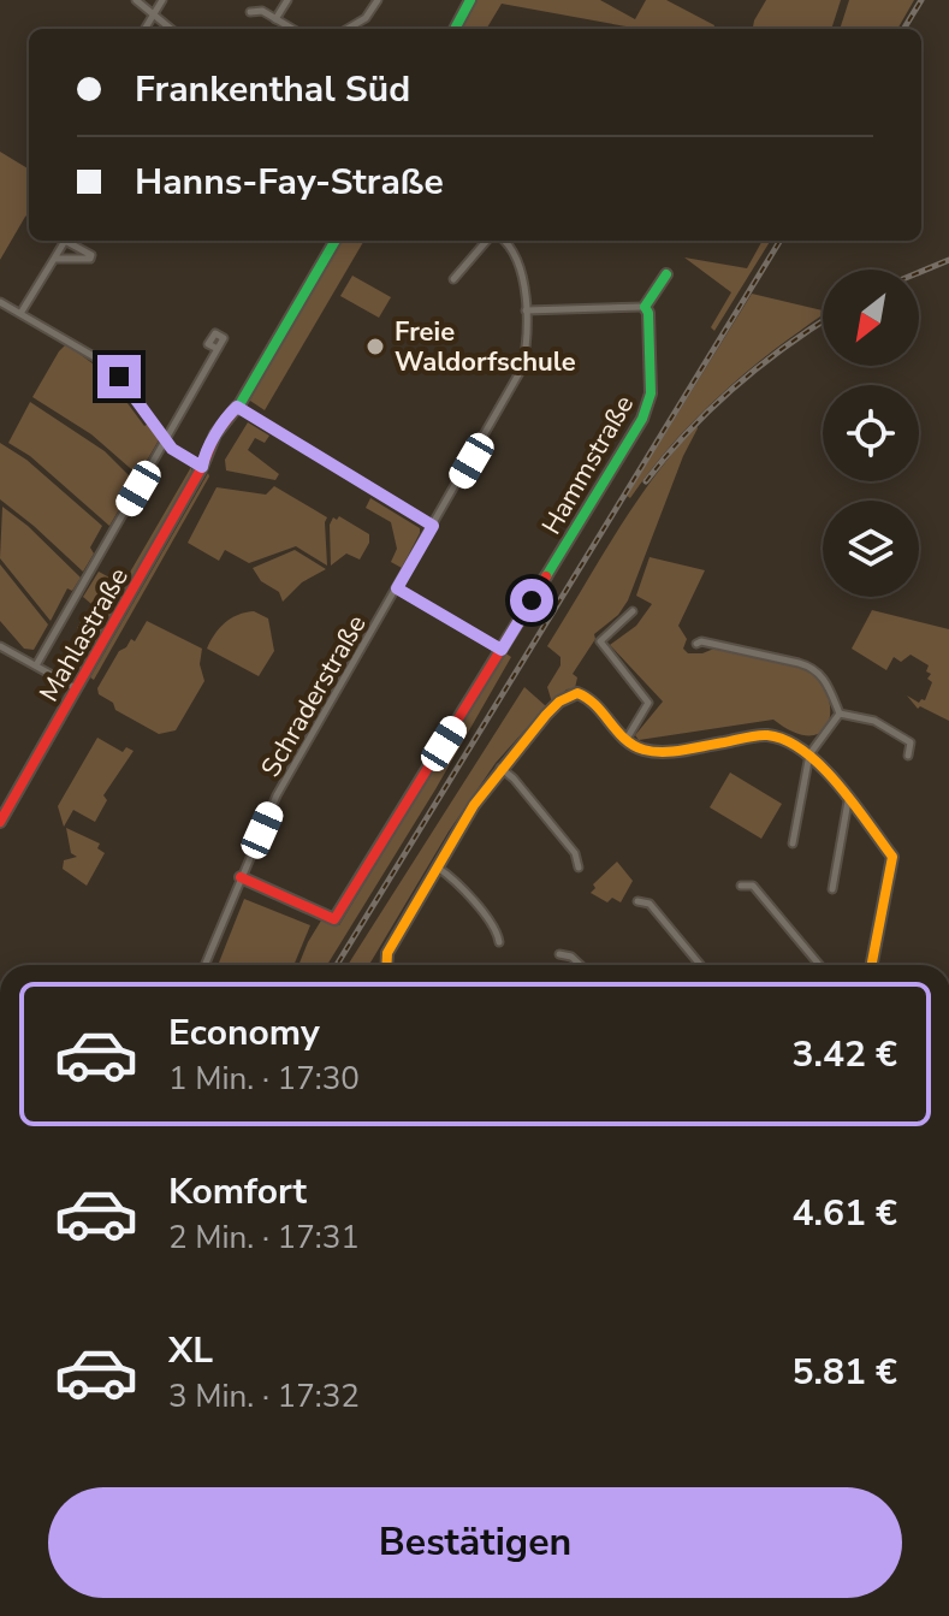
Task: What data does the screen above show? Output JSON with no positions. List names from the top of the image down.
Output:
{
  "streets": {
    "street": ["Hammstraße", "Mahlastraße", "Schraderstraße"]
  },
  "crossings": [
    ["Hammstraße", "Schraderstraße"]
  ],
  "places": ["Freie Waldorfschule"],
  "north": "bottom left",
  "page": {
    "banner": ["Frankenthal Süd", "Hanns-Fay-Straße"],
    "list": [
      {
        "name": "Economy",
        "note": "1 Min. · 17:30",
        "value": "3.42 €"
      },
      {
        "name": "Komfort",
        "note": "2 Min. · 17:31",
        "value": "4.61 €"
      },
      {
        "name": "XL",
        "note": "3 Min. · 17:32",
        "value": "5.81 €"
      }
    ],
    "buttons": "Bestätigen"
  }
}
